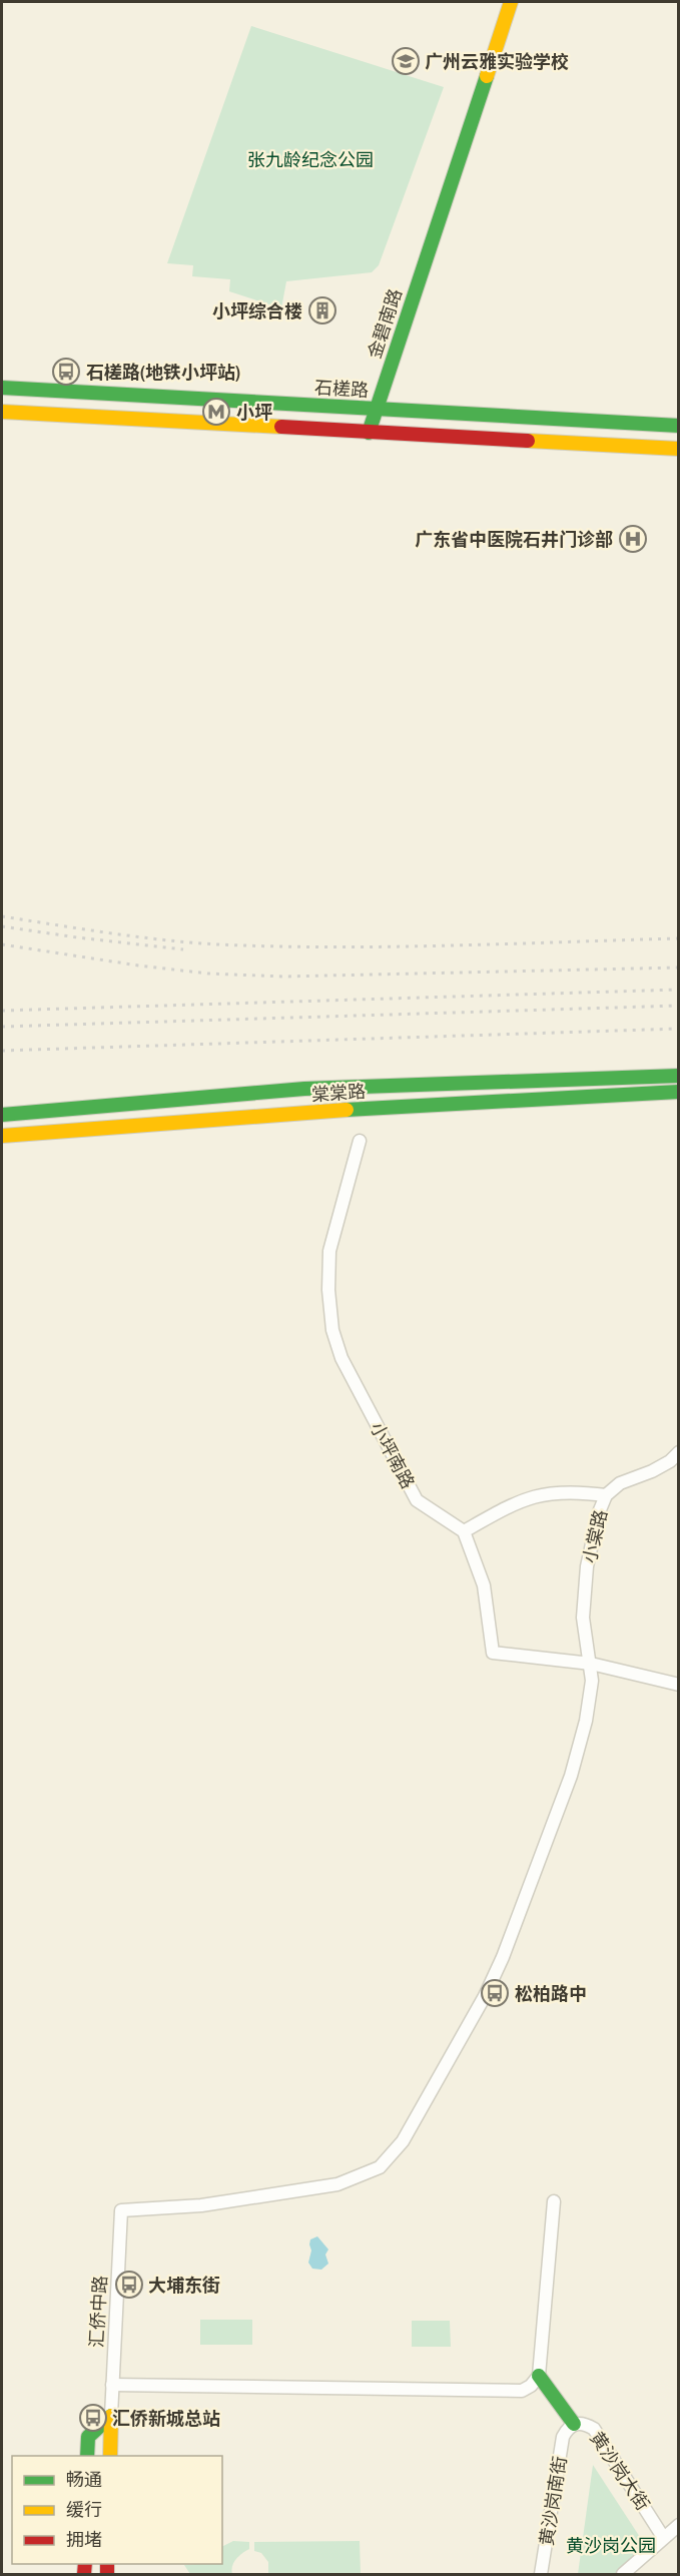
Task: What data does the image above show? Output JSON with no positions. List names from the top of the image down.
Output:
{
  "streets": {
    "street": [
      "金碧南路",
      "石槎路",
      "棠棠路",
      "小坪南路",
      "小棠路",
      "汇侨中路",
      "黄沙岗大街",
      "黄沙岗南街"
    ]
  },
  "crossings": [
    ["金碧南路", "石槎路"],
    ["小棠路", "汇侨中路"],
    ["黄沙岗大街", "黄沙岗南街"]
  ],
  "parks": ["张九龄纪念公园", "黄沙岗公园"],
  "places": {
    "school or university": ["广州云雅实验学校"],
    "building": ["小坪综合楼"],
    "bus stop": [
      "石槎路(地铁小坪站)",
      "松柏路中",
      "大埔东街",
      "汇侨新城总站"
    ],
    "metro station": ["小坪"],
    "hospital": ["广东省中医院石井门诊部"]
  },
  "legend": ["畅通", "缓行", "拥堵"]
}
